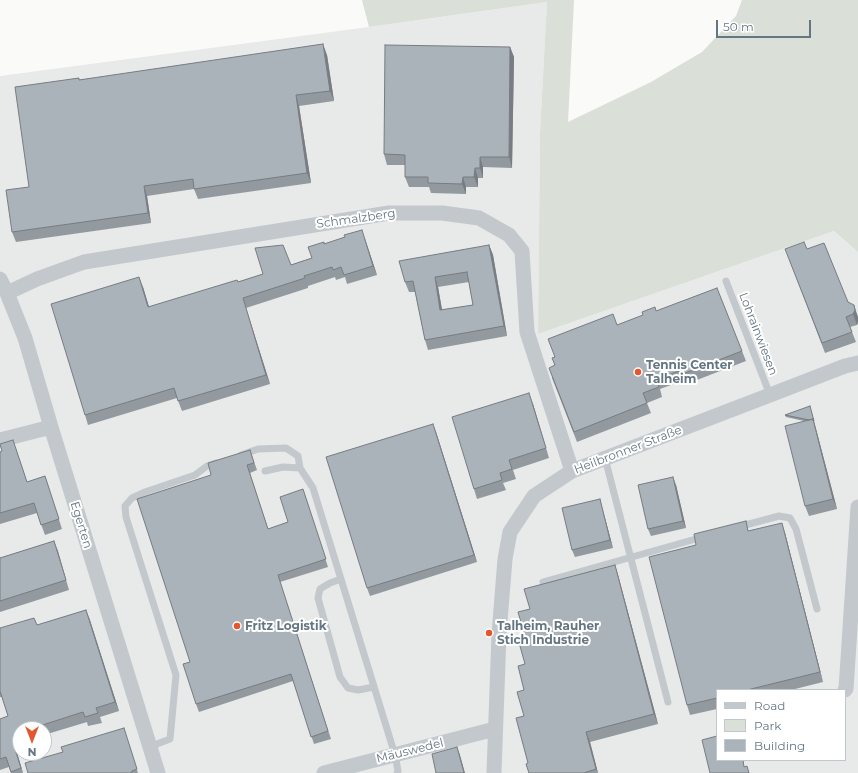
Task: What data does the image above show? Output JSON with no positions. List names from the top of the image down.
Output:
{
  "streets": {
    "street": [
      "Schmalzberg",
      "Heilbronner Straße",
      "Egerten",
      "Mäuswedel"
    ],
    "lane": ["Lohrainwiesen"]
  },
  "crossings": [
    ["Schmalzberg", "Heilbronner Straße"],
    ["Schmalzberg", "Egerten"],
    ["Lohrainwiesen", "Heilbronner Straße"],
    ["Heilbronner Straße", "Mäuswedel"]
  ],
  "places": ["Tennis Center Talheim", "Fritz Logistik", "Talheim, Rauher Stich Industrie"],
  "legend": ["Road", "Park", "Building"],
  "scale_bar": "50 m",
  "north": "bottom"
}
